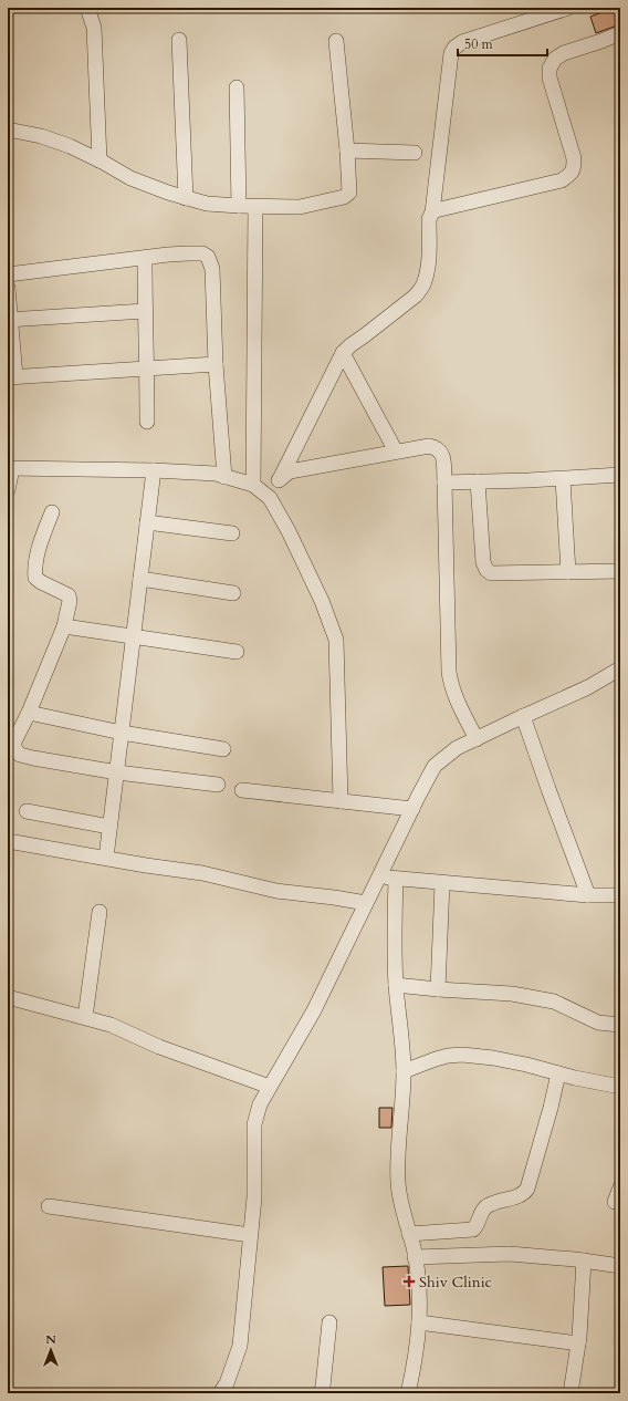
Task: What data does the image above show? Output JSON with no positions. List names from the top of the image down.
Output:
{
  "places": {
    "health": ["Shiv Clinic"]
  },
  "scale_bar": "50 m",
  "north": "top"
}
